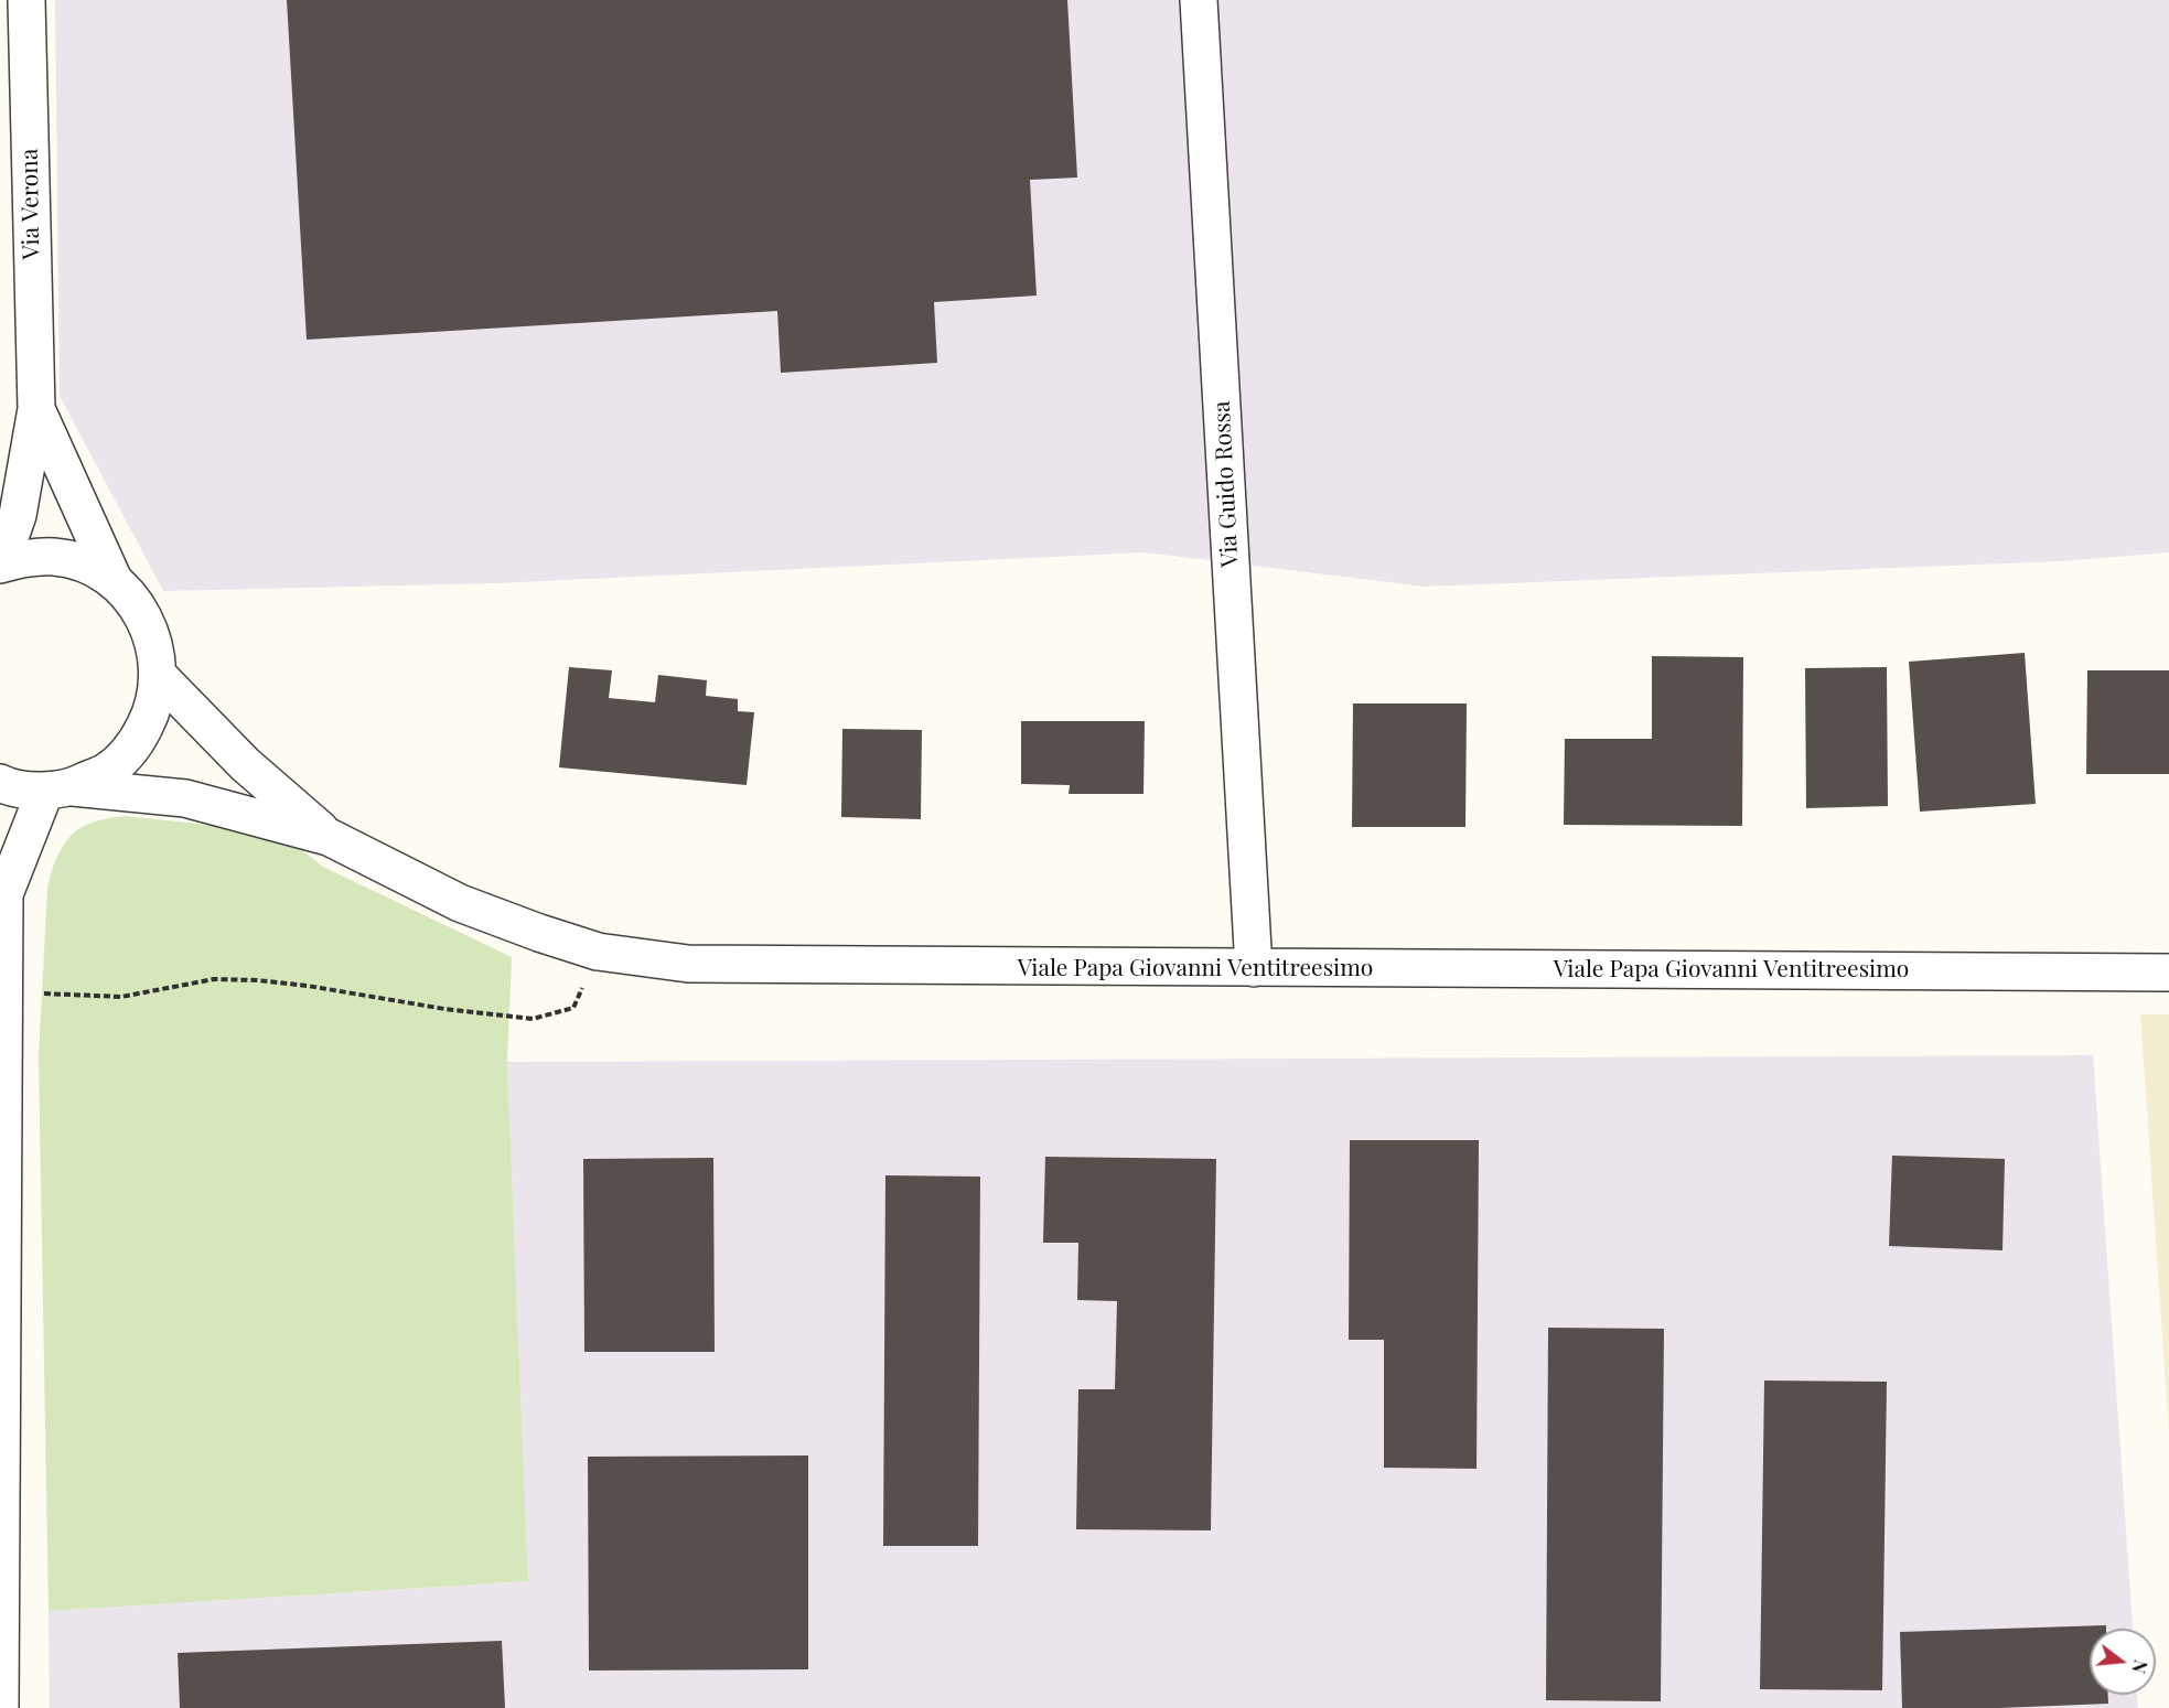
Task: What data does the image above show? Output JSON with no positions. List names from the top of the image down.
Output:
{
  "streets": {
    "street": ["Via Verona", "Via Guido Rossa", "Viale Papa Giovanni Ventitreesimo"]
  },
  "crossings": [
    ["Via Guido Rossa", "Viale Papa Giovanni Ventitreesimo"]
  ],
  "north": "right"
}
